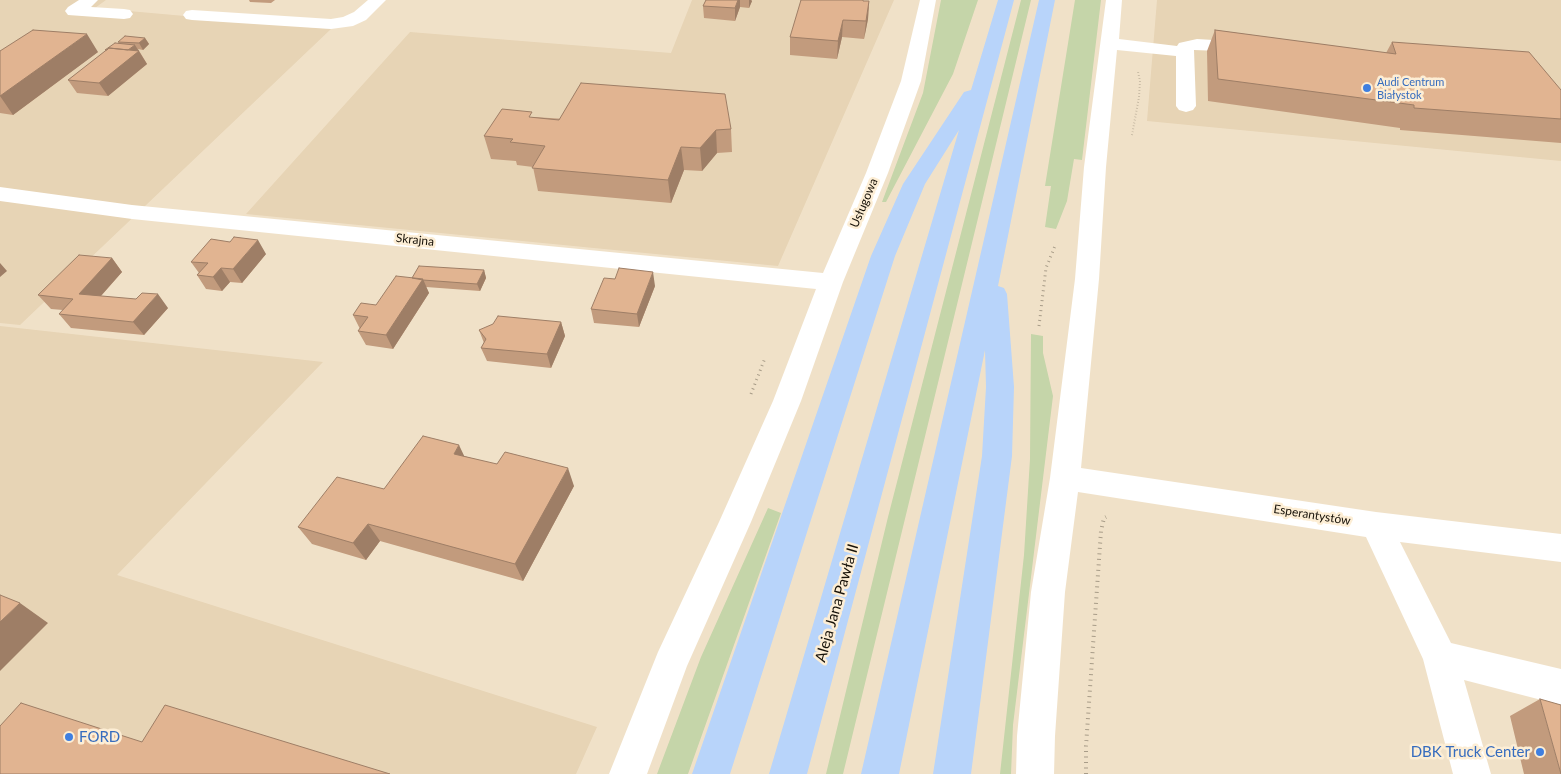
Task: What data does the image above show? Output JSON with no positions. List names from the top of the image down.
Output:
{
  "streets": {
    "main road": ["Aleja Jana Pawła II"],
    "street": ["Usługowa", "Skrajna", "Esperantystów"]
  },
  "crossings": [
    ["Usługowa", "Skrajna"]
  ],
  "places": ["Audi Centrum Białystok", "FORD", "DBK Truck Center"]
}
